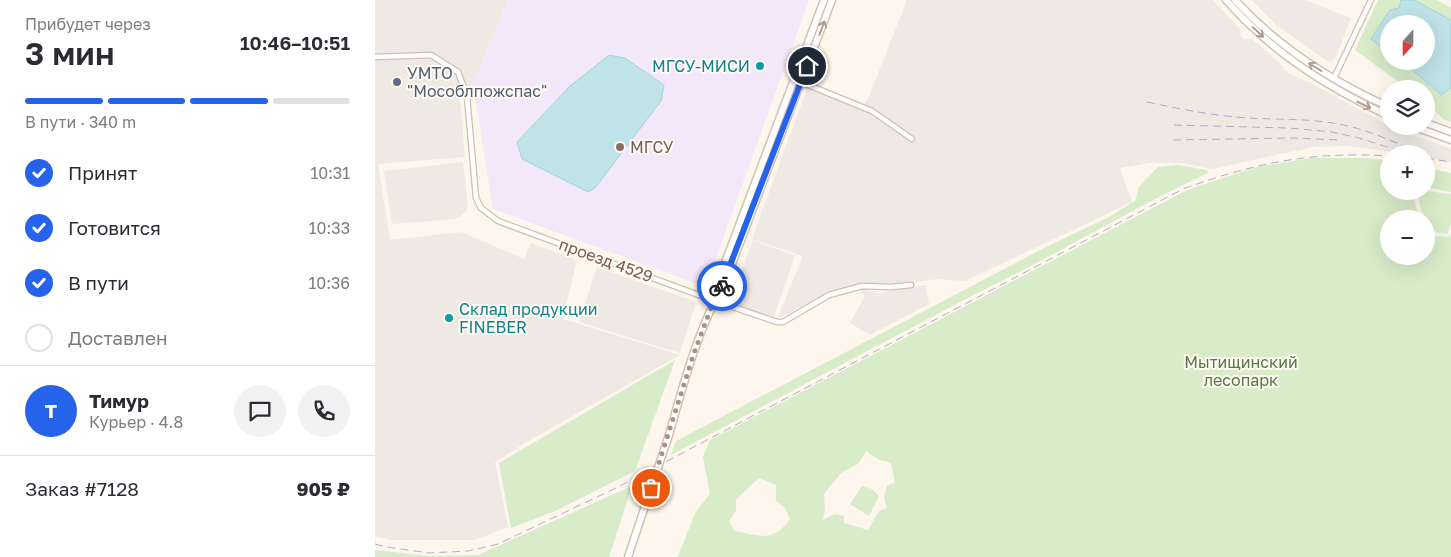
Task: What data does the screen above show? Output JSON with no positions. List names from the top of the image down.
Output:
{
  "streets": {
    "street": ["проезд 4529"]
  },
  "parks": ["Мытищинский лесопарк"],
  "places": [
    "МГСУ-МИСИ",
    "УМТО \"Мособлпожспас\"",
    "МГСУ",
    "Склад продукции FINEBER"
  ],
  "north": "bottom",
  "page": {
    "heading": ["3 мин", "Прибудет через", "10:46–10:51"],
    "panel": [
      "Тимур",
      "Курьер · 4.8",
      "Заказ #7128",
      "905 ₽"
    ],
    "map_buttons": ["+", "−"],
    "bar": "В пути · 340 m",
    "list": [
      ["Принят", "10:31"],
      ["Готовится", "10:33"],
      ["В пути", "10:36"],
      "Доставлен"
    ],
    "round": "Т"
  }
}
